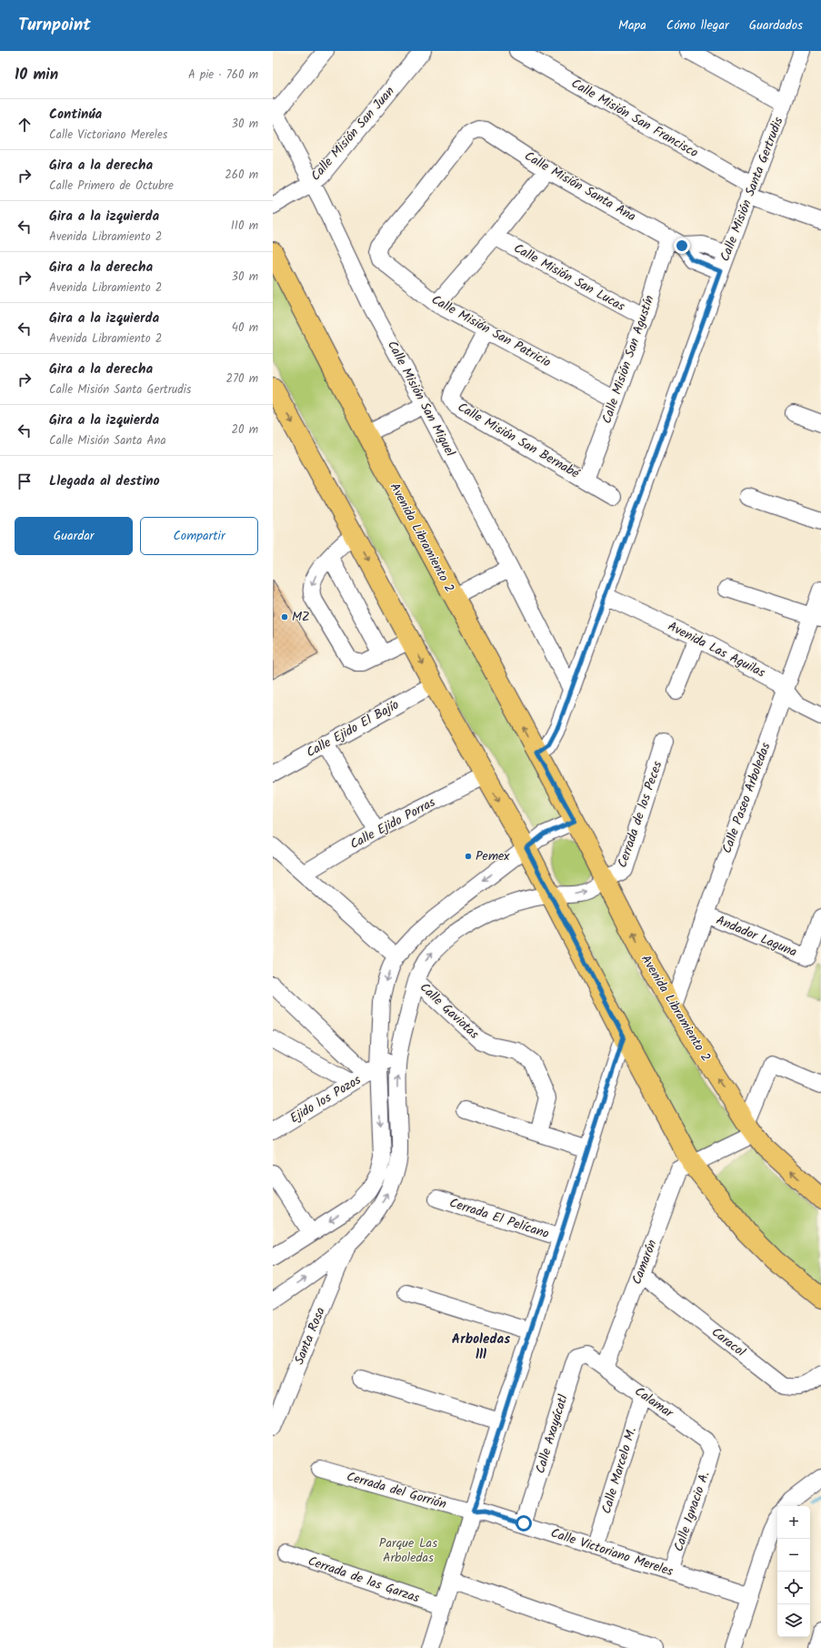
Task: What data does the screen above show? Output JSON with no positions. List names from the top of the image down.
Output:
{
  "streets": {
    "main road": ["Avenida Libramiento 2"],
    "street": [
      "Calle Misión San Francisco",
      "Calle Misión San Juan",
      "Calle Misión Santa Ana",
      "Calle Misión Santa Gertrudis",
      "Calle Misión San Lucas",
      "Calle Misión San Patricio",
      "Calle Misión San Agustín",
      "Calle Misión San Miguel",
      "Calle Misión San Bernabé",
      "Avenida Las Aguilas",
      "Calle Ejido El Bajío",
      "Calle Paseo Arboledas",
      "Cerrada de los Peces",
      "Calle Ejido Porras",
      "Andador Laguna",
      "Calle Gaviotas",
      "Ejido los Pozos",
      "Cerrada El Pelícano",
      "Camarón",
      "Santa Rosa",
      "Caracol",
      "Calamar",
      "Calle Axayácatl",
      "Calle Marcelo M.",
      "Cerrada del Gorrión",
      "Calle Ignacio A.",
      "Calle Victoriano Mereles",
      "Cerrada de las Garzas"
    ]
  },
  "crossings": [
    ["Calle Misión San Francisco", "Calle Misión Santa Gertrudis"],
    ["Calle Misión San Juan", "Calle Misión San Miguel"],
    ["Calle Misión Santa Ana", "Calle Misión Santa Gertrudis"],
    ["Calle Misión Santa Ana", "Calle Misión San Patricio"],
    ["Calle Misión Santa Ana", "Calle Misión San Agustín"],
    ["Calle Misión Santa Gertrudis", "Calle Misión San Miguel"],
    ["Calle Misión Santa Gertrudis", "Avenida Libramiento 2"],
    ["Calle Misión Santa Gertrudis", "Avenida Las Aguilas"],
    ["Calle Misión San Lucas", "Calle Misión San Agustín"],
    ["Calle Misión San Patricio", "Calle Misión San Agustín"],
    ["Calle Misión San Patricio", "Calle Misión San Bernabé"],
    ["Calle Misión San Agustín", "Calle Misión San Bernabé"],
    ["Avenida Libramiento 2", "Calle Paseo Arboledas"],
    ["Avenida Libramiento 2", "Cerrada de los Peces"],
    ["Avenida Las Aguilas", "Calle Paseo Arboledas"],
    ["Calle Paseo Arboledas", "Andador Laguna"],
    ["Camarón", "Caracol"],
    ["Camarón", "Calamar"],
    ["Calamar", "Calle Axayácatl"],
    ["Calamar", "Calle Marcelo M."],
    ["Calamar", "Calle Ignacio A."],
    ["Calle Axayácatl", "Calle Victoriano Mereles"],
    ["Calle Marcelo M.", "Calle Victoriano Mereles"],
    ["Cerrada del Gorrión", "Calle Victoriano Mereles"],
    ["Calle Ignacio A.", "Calle Victoriano Mereles"]
  ],
  "districts": ["Arboledas lll"],
  "parks": ["Parque Las Arboledas"],
  "places": ["MZ", "Pemex"],
  "page": {
    "header": "Turnpoint",
    "nav": ["Mapa", "Cómo llegar", "Guardados"],
    "heading": ["10 min", "A pie · 760 m"],
    "list": [
      ["Continúa", "Calle Victoriano Mereles", "30 m"],
      ["Gira a la derecha", "Calle Primero de Octubre", "260 m"],
      ["Gira a la izquierda", "Avenida Libramiento 2", "110 m"],
      ["Gira a la derecha", "Avenida Libramiento 2", "30 m"],
      ["Gira a la izquierda", "Avenida Libramiento 2", "40 m"],
      ["Gira a la derecha", "Calle Misión Santa Gertrudis", "270 m"],
      ["Gira a la izquierda", "Calle Misión Santa Ana", "20 m"],
      "Llegada al destino"
    ],
    "buttons": ["Guardar", "Compartir"],
    "map_buttons": ["+", "−"]
  }
}
